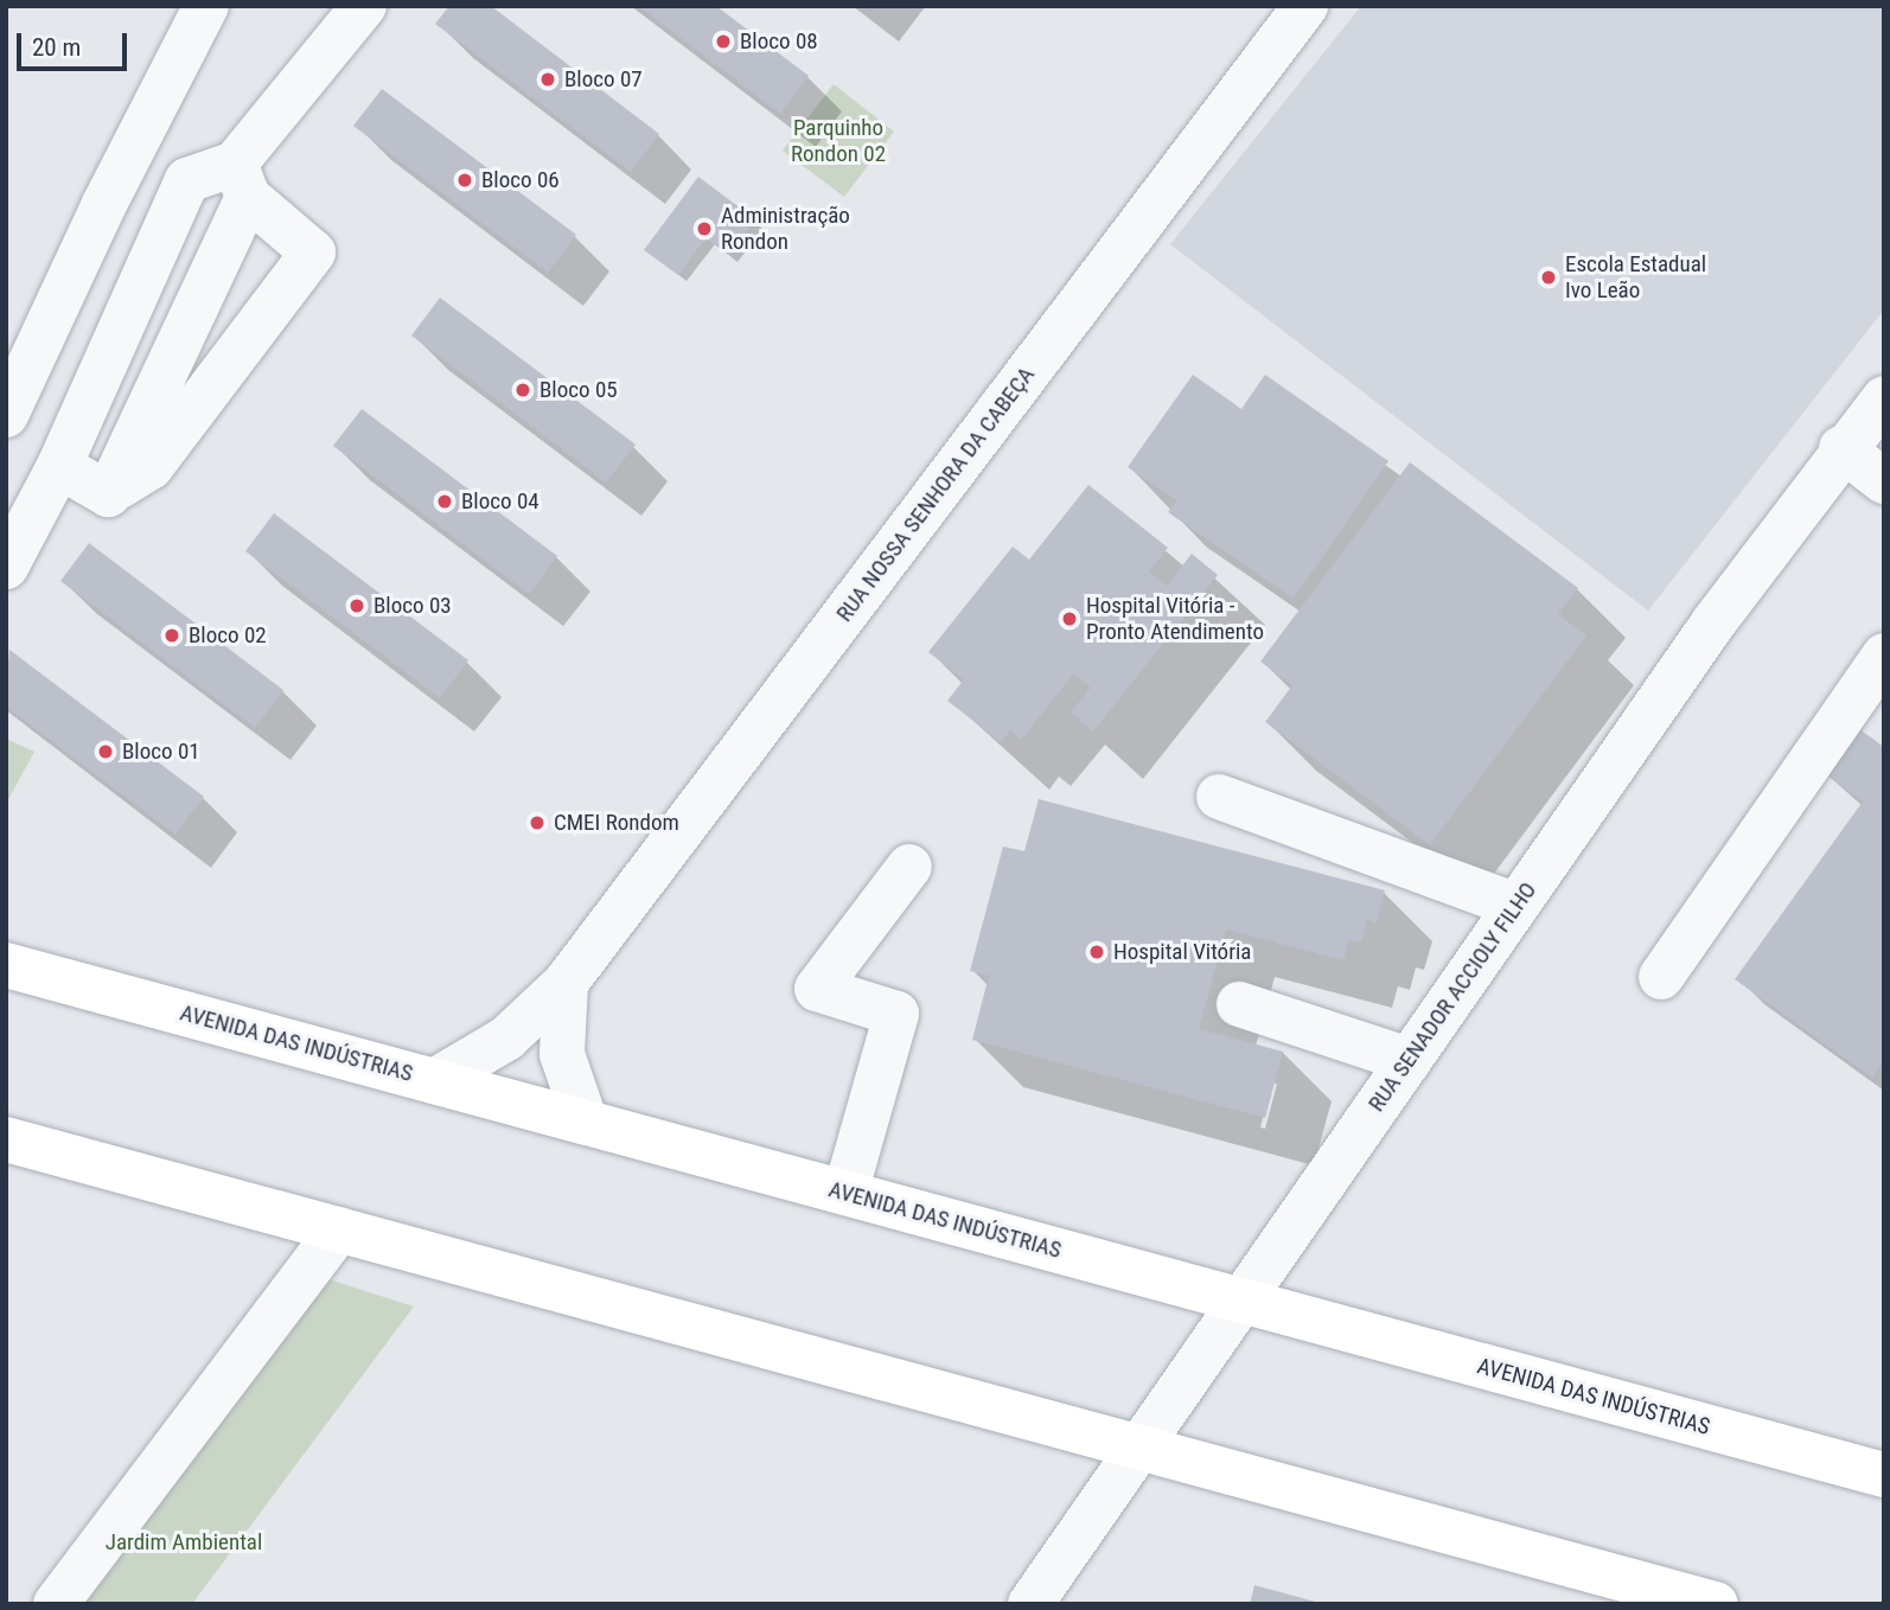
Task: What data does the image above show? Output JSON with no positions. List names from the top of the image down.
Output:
{
  "streets": {
    "main road": ["AVENIDA DAS INDÚSTRIAS"],
    "street": ["RUA NOSSA SENHORA DA CABEÇA", "RUA SENADOR ACCIOLY FILHO"]
  },
  "crossings": [
    ["RUA NOSSA SENHORA DA CABEÇA", "AVENIDA DAS INDÚSTRIAS"],
    ["RUA SENADOR ACCIOLY FILHO", "AVENIDA DAS INDÚSTRIAS"]
  ],
  "parks": ["Parquinho Rondon 02", "Jardim Ambiental"],
  "places": [
    "Bloco 08",
    "Bloco 07",
    "Bloco 06",
    "Administração Rondon",
    "Escola Estadual Ivo Leão",
    "Bloco 05",
    "Bloco 04",
    "Bloco 03",
    "Hospital Vitória - Pronto Atendimento",
    "Bloco 02",
    "Bloco 01",
    "CMEI Rondom",
    "Hospital Vitória"
  ],
  "scale_bar": "20 m"
}
